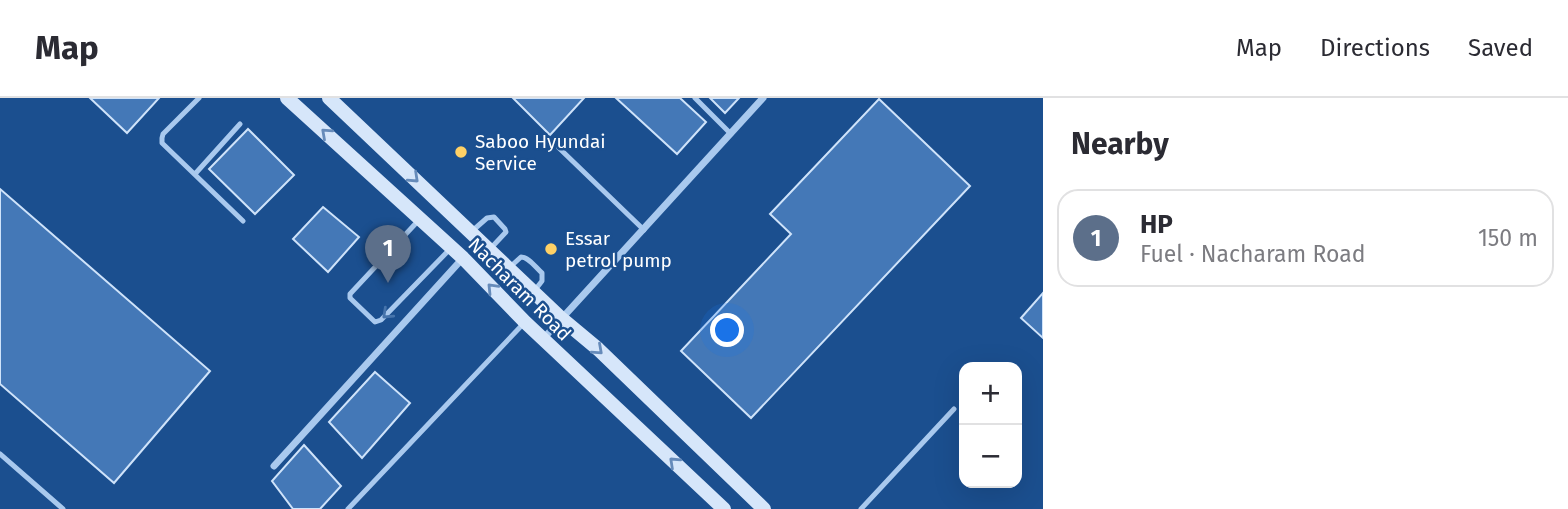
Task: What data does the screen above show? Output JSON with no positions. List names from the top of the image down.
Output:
{
  "streets": {
    "main road": ["Nacharam Road"]
  },
  "places": ["Saboo Hyundai Service", "Essar petrol pump"],
  "page": {
    "header": "Map",
    "nav": ["Map", "Directions", "Saved"],
    "heading": "Nearby",
    "list": [
      {
        "mark": "1",
        "name": "HP",
        "note": "Fuel · Nacharam Road",
        "value": "150 m"
      }
    ],
    "pins": "1",
    "map_buttons": ["+", "−"]
  }
}
